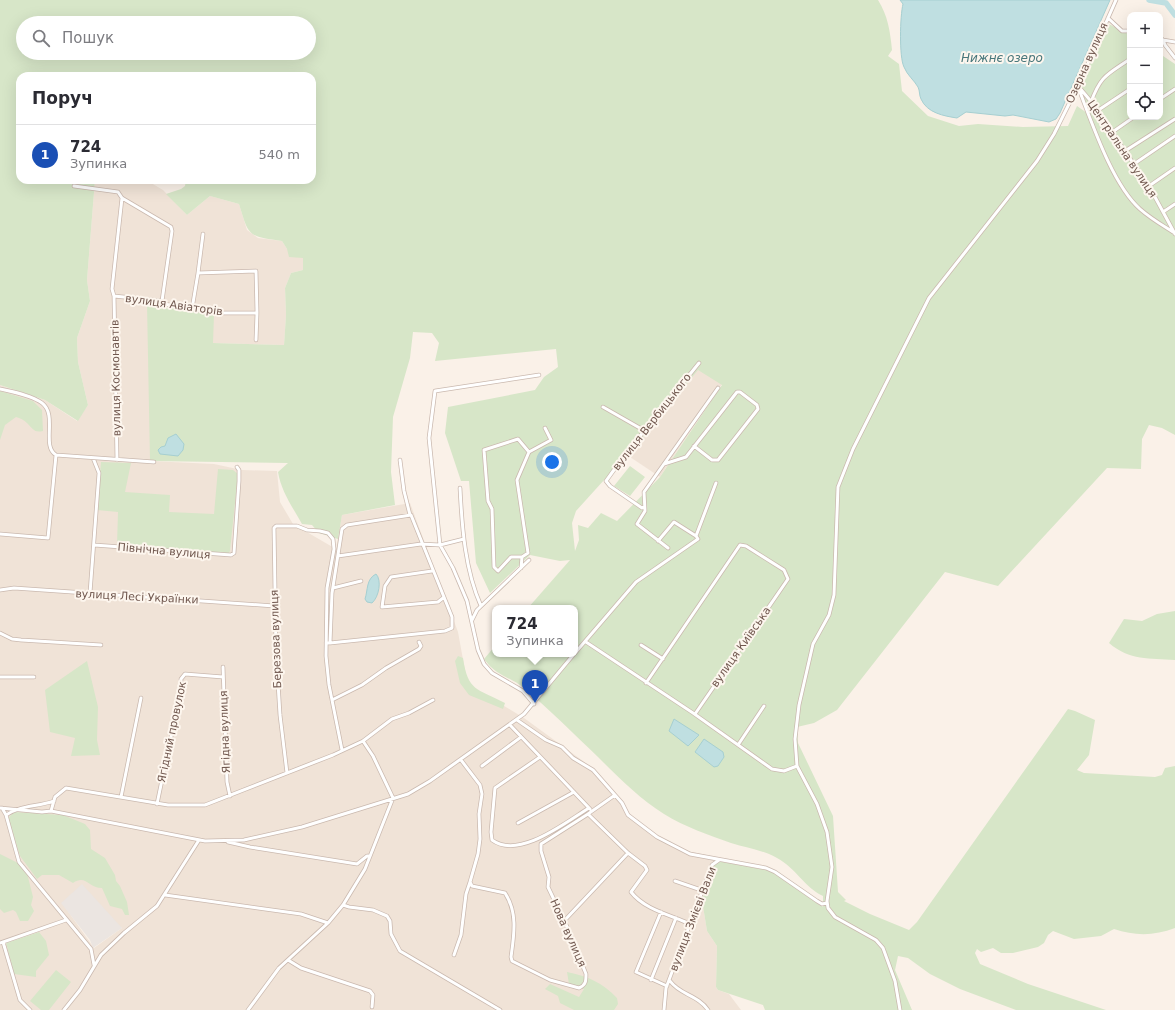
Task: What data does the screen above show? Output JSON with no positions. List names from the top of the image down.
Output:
{
  "streets": {
    "street": [
      "Озерна вулиця",
      "Центральна вулиця",
      "вулиця Авіаторів",
      "вулиця Космонавтів",
      "вулиця Вербицького",
      "Північна вулиця",
      "вулиця Лесі Українки",
      "Березова вулиця",
      "вулиця Київська",
      "Ягідний провулок",
      "Ягідна вулиця",
      "вулиця Змієві Вали",
      "Нова вулиця"
    ]
  },
  "crossings": [
    ["Озерна вулиця", "Центральна вулиця"],
    ["вулиця Авіаторів", "вулиця Космонавтів"],
    ["вулиця Лесі Українки", "Березова вулиця"],
    ["Ягідний провулок", "Ягідна вулиця"]
  ],
  "water": ["Нижнє озеро"],
  "page": {
    "map_buttons": ["+", "−"],
    "search": "Пошук",
    "heading": "Поруч",
    "list": [
      {
        "mark": "1",
        "name": "724",
        "note": "Зупинка",
        "value": "540 m"
      }
    ],
    "popup": ["724", "Зупинка"],
    "pins": "1"
  }
}
